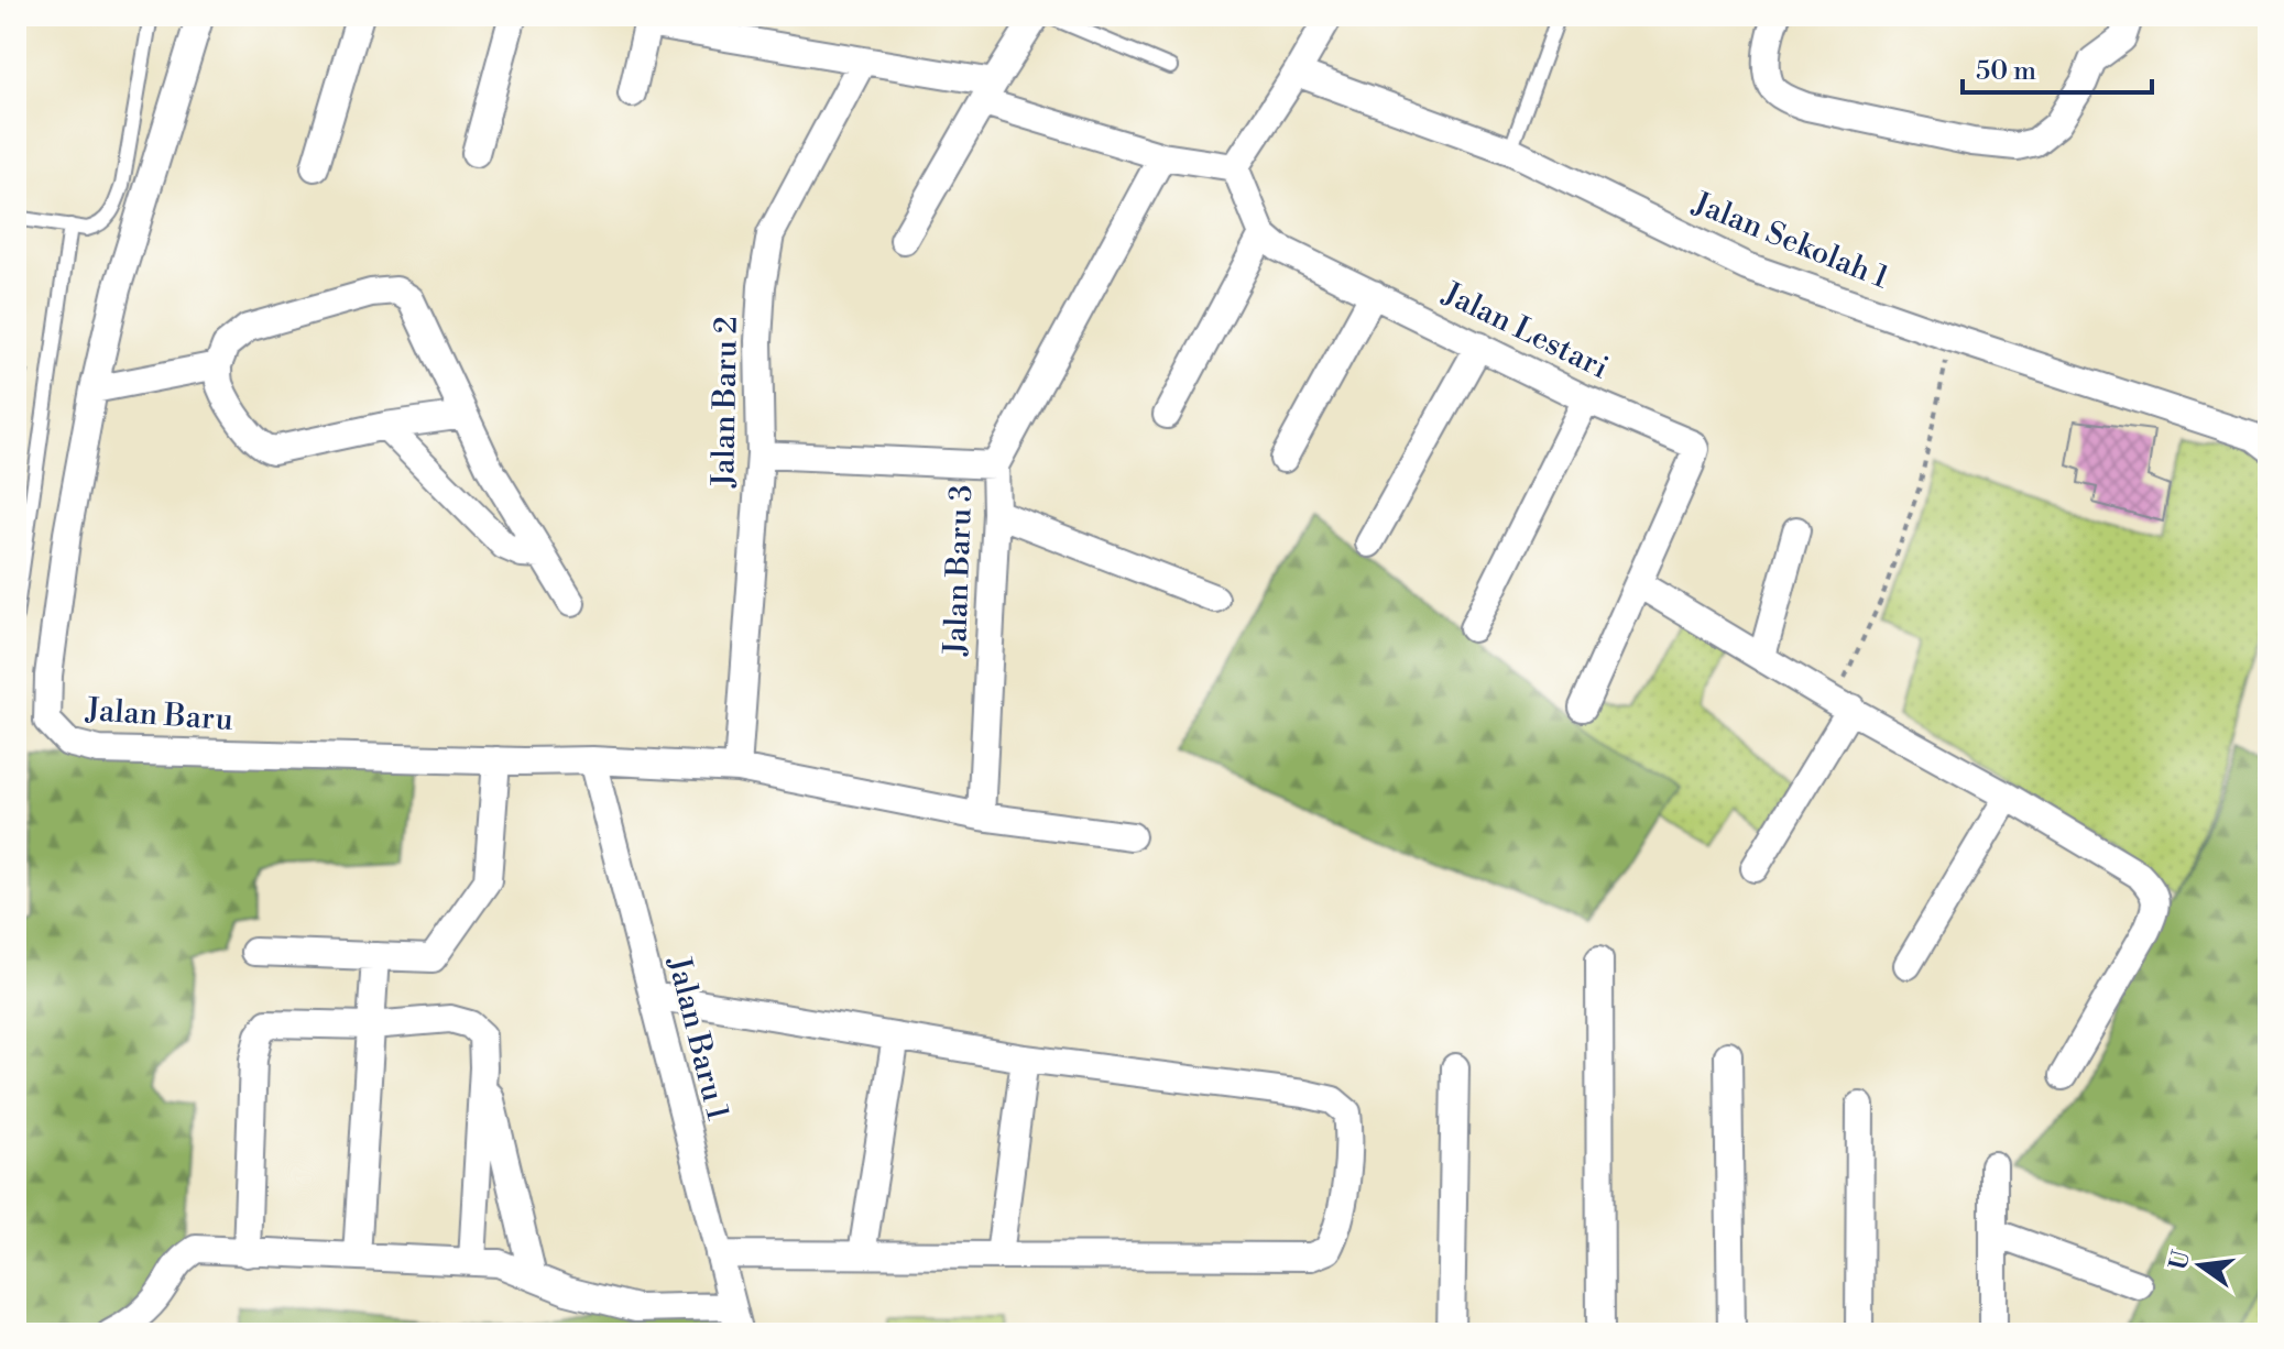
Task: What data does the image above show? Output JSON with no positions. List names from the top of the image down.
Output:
{
  "streets": {
    "street": [
      "Jalan Sekolah 1",
      "Jalan Lestari",
      "Jalan Baru 2",
      "Jalan Baru 3",
      "Jalan Baru",
      "Jalan Baru 1"
    ]
  },
  "crossings": [
    ["Jalan Baru 2", "Jalan Baru"],
    ["Jalan Baru 3", "Jalan Baru"],
    ["Jalan Baru", "Jalan Baru 1"]
  ],
  "scale_bar": "50 m",
  "north": "left"
}
